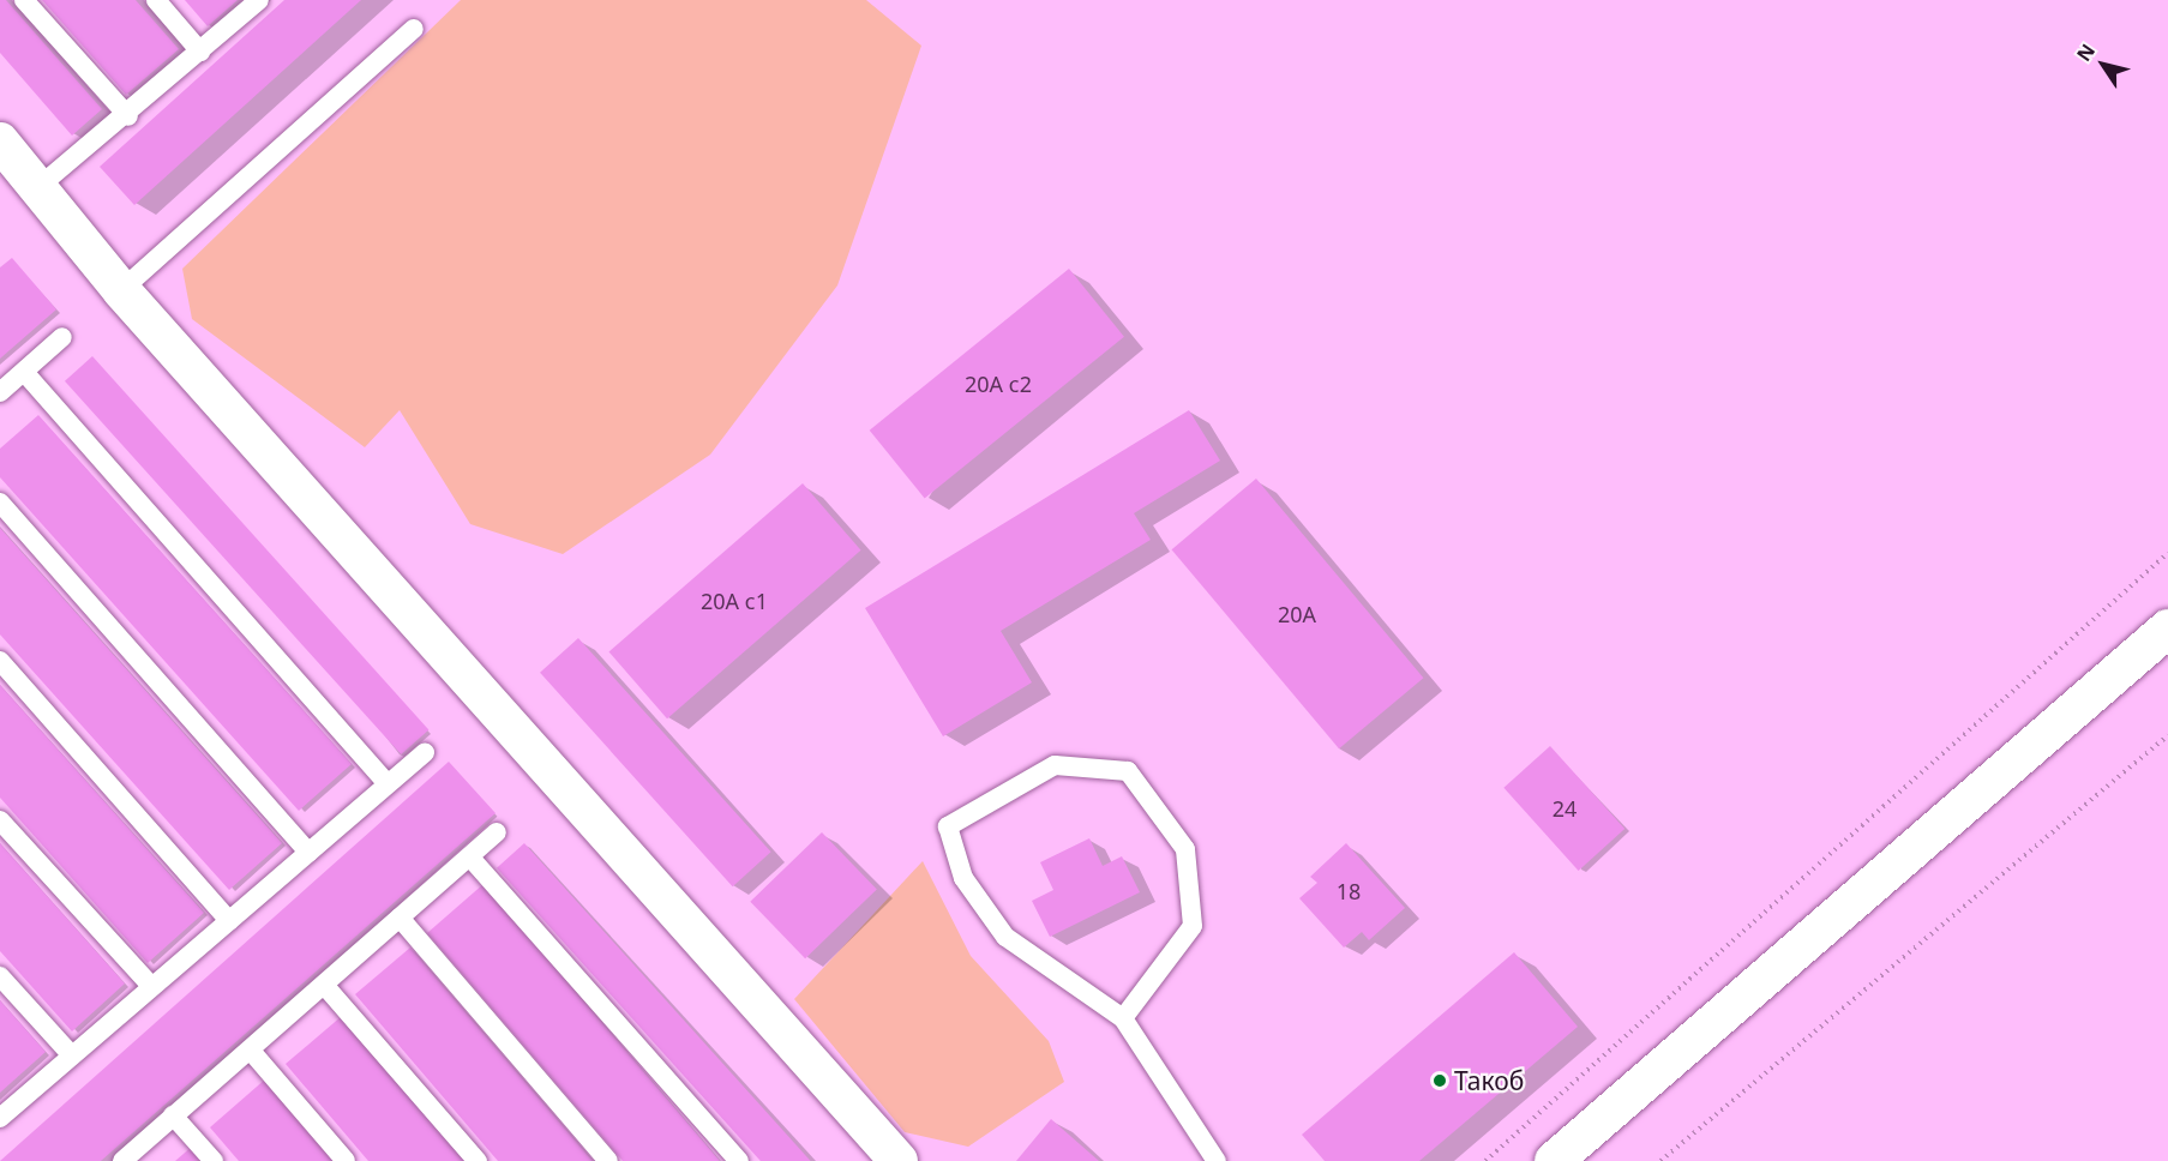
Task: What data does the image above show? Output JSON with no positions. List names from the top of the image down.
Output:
{
  "places": ["Такоб"],
  "house_numbers": [
    "20А с2",
    "20А с1",
    "20А",
    "24",
    "18"
  ],
  "north": "top left"
}
